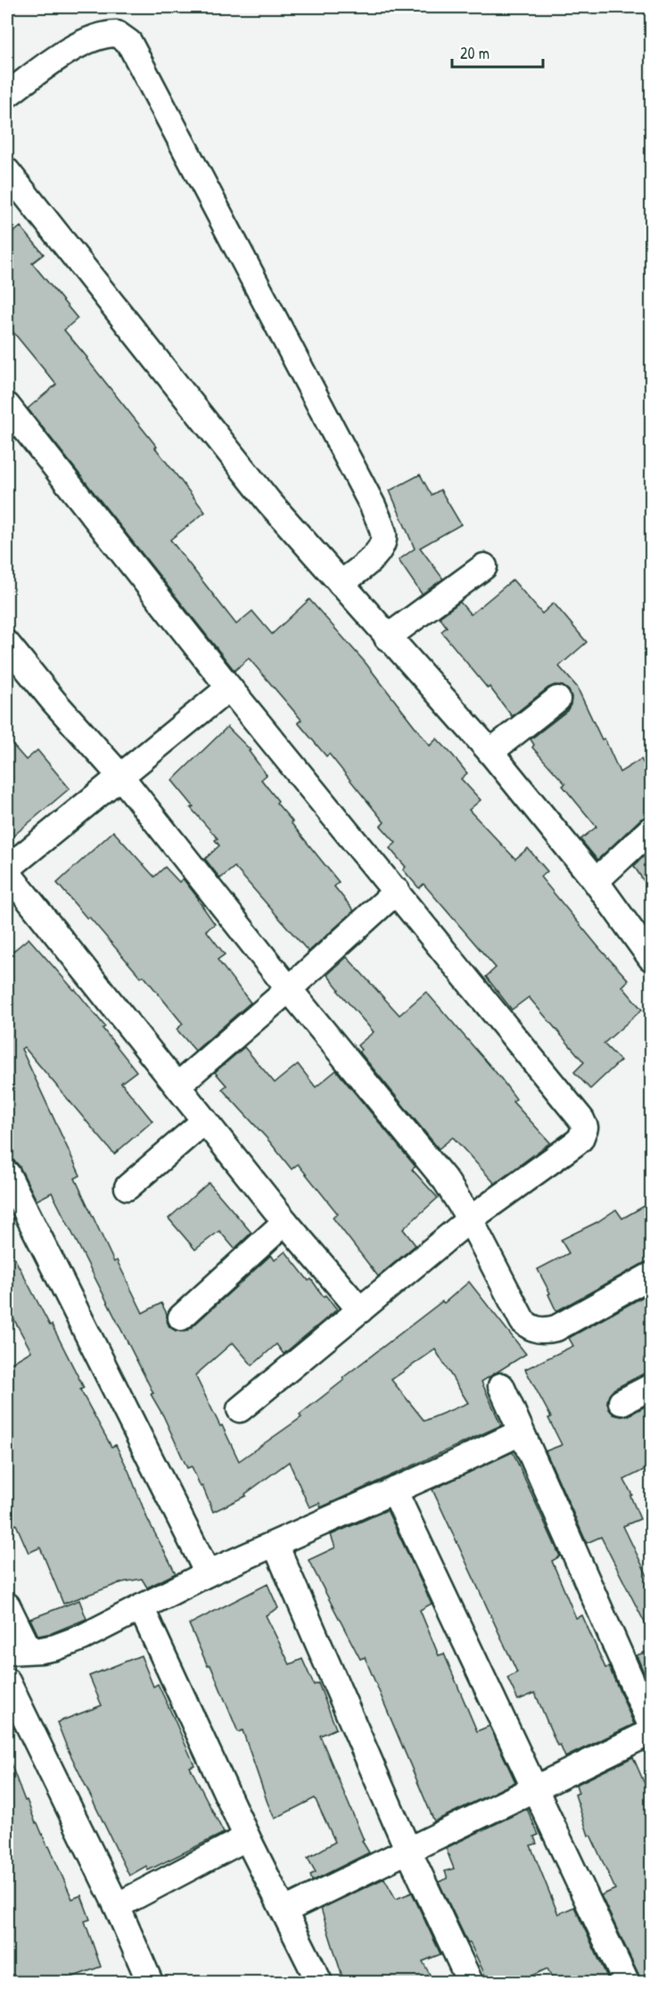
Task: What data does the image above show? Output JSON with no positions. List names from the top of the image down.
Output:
{
  "scale_bar": "20 m"
}
